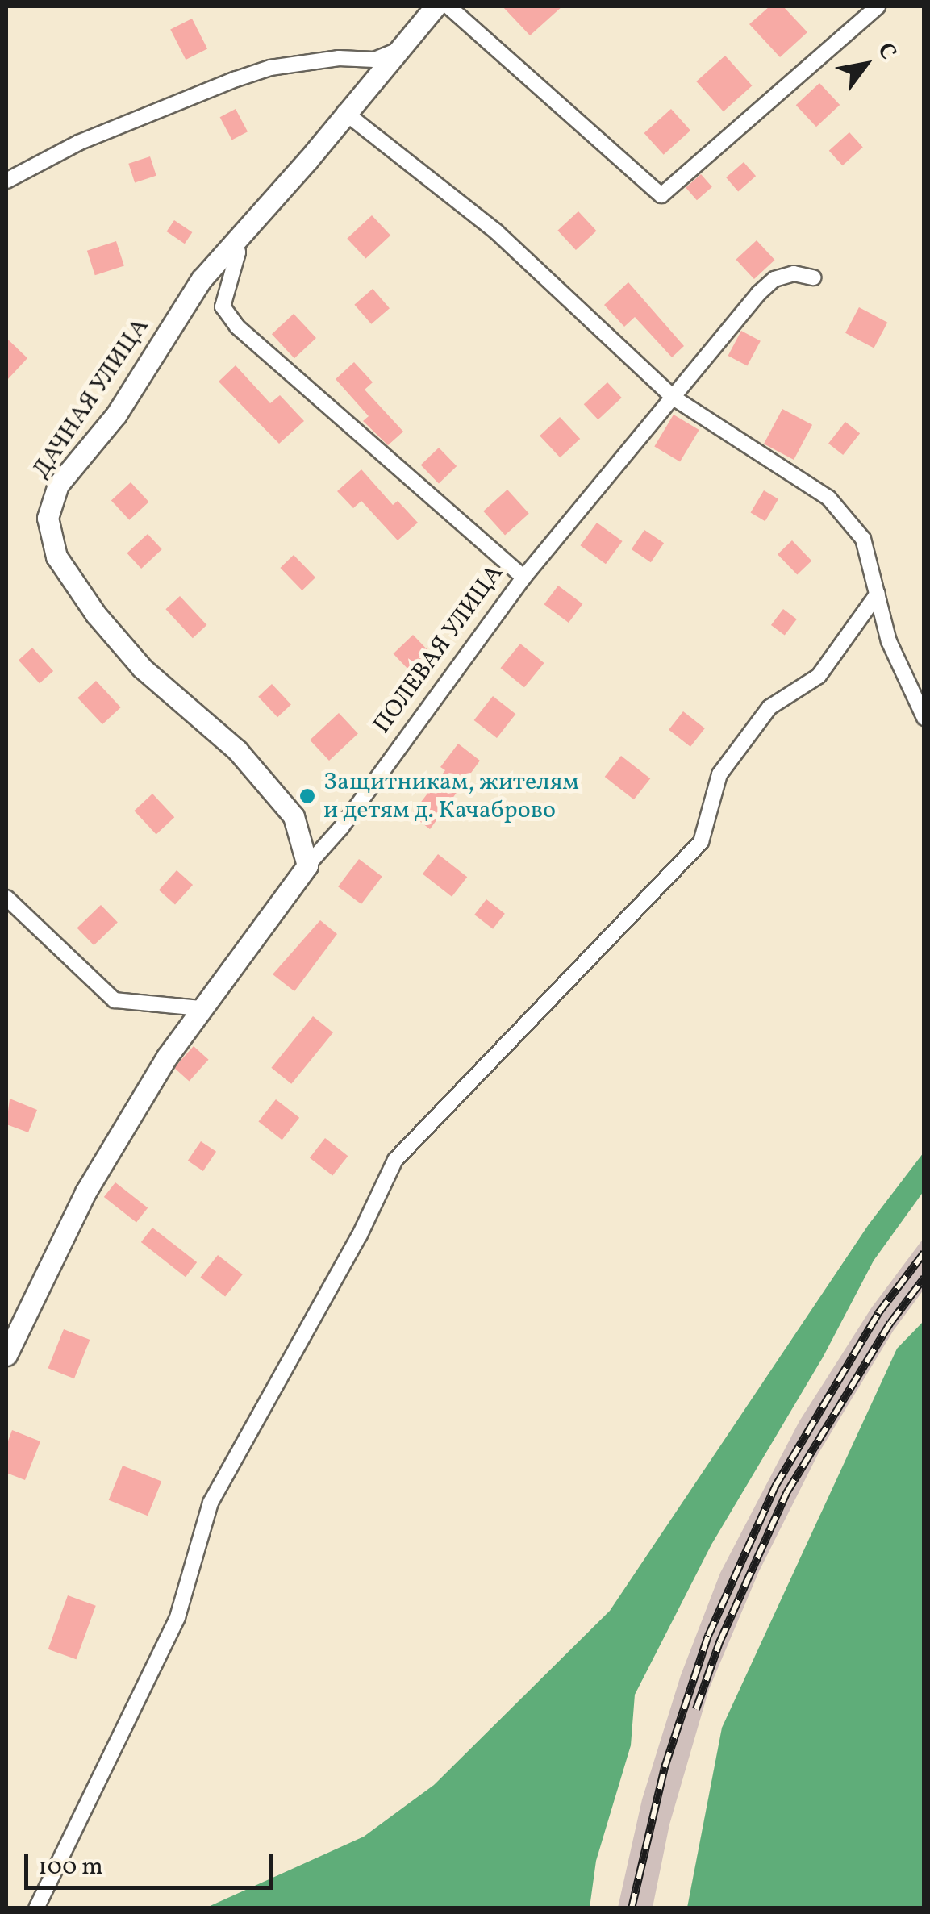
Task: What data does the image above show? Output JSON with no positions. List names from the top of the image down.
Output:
{
  "streets": {
    "street": ["ДАЧНАЯ УЛИЦА", "ПОЛЕВАЯ УЛИЦА"]
  },
  "crossings": [
    ["ДАЧНАЯ УЛИЦА", "ПОЛЕВАЯ УЛИЦА"]
  ],
  "places": ["Защитникам, жителям и детям д. Качаброво"],
  "scale_bar": "100 m",
  "north": "top right"
}
